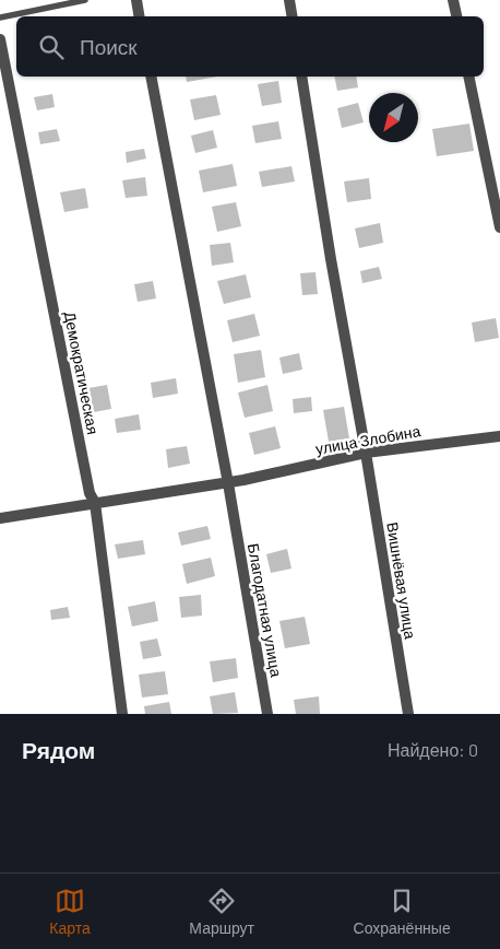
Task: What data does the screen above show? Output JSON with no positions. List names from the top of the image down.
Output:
{
  "streets": {
    "street": [
      "Демократическая",
      "улица Злобина",
      "Вишнёвая улица",
      "Благодатная улица"
    ]
  },
  "crossings": [
    ["Демократическая", "улица Злобина"],
    ["улица Злобина", "Вишнёвая улица"],
    ["улица Злобина", "Благодатная улица"]
  ],
  "north": "bottom left",
  "page": {
    "search": "Поиск",
    "heading": ["Рядом", "Найдено: 0"],
    "nav": ["Карта", "Маршрут", "Сохранённые"]
  }
}
